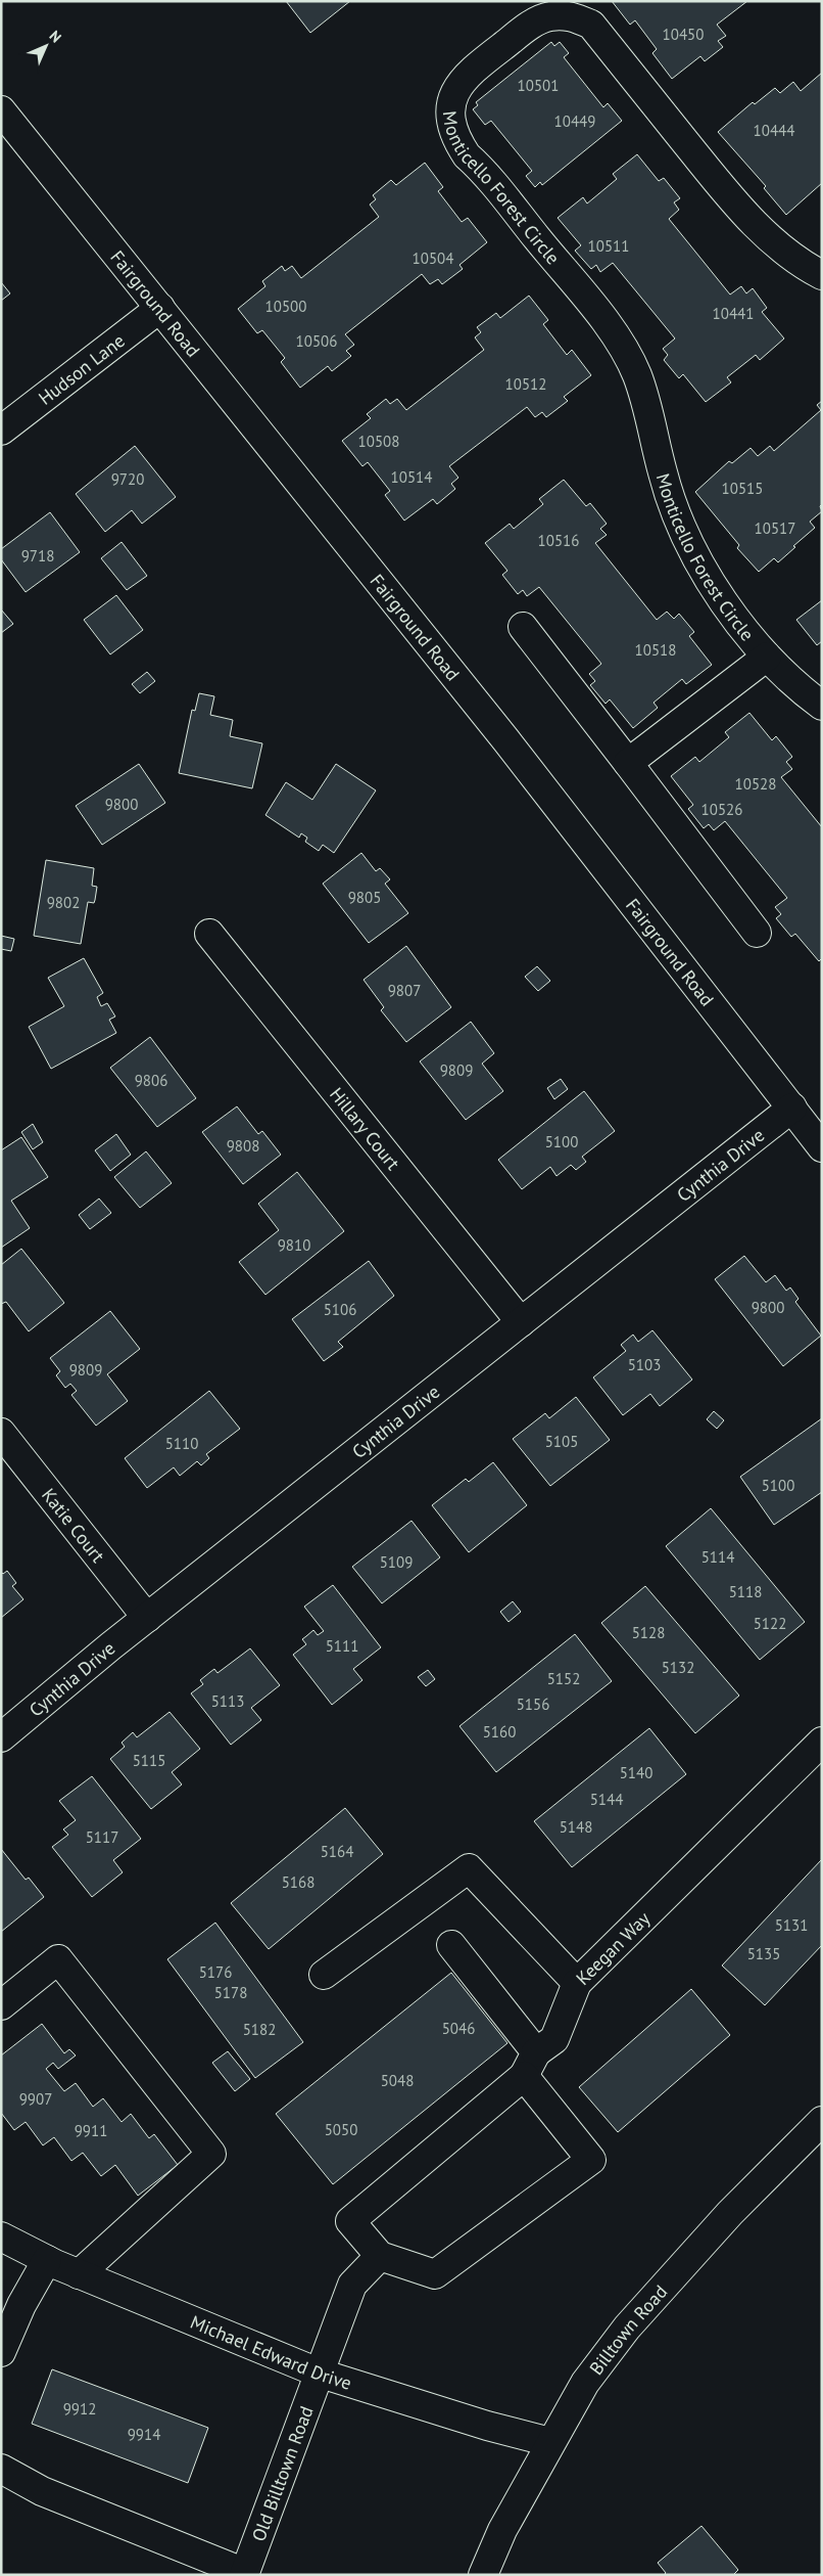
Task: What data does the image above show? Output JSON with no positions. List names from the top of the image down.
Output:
{
  "streets": {
    "street": [
      "Monticello Forest Circle",
      "Fairground Road",
      "Hudson Lane",
      "Hillary Court",
      "Cynthia Drive",
      "Katie Court",
      "Keegan Way",
      "Billtown Road",
      "Michael Edward Drive",
      "Old Billtown Road"
    ]
  },
  "crossings": [
    ["Fairground Road", "Hudson Lane"],
    ["Fairground Road", "Cynthia Drive"],
    ["Hillary Court", "Cynthia Drive"],
    ["Cynthia Drive", "Katie Court"],
    ["Billtown Road", "Michael Edward Drive"],
    ["Michael Edward Drive", "Old Billtown Road"]
  ],
  "house_numbers": [
    "10450",
    "10501",
    "10449",
    "10444",
    "10511",
    "10504",
    "10500",
    "10441",
    "10506",
    "10512",
    "10508",
    "10514",
    "9720",
    "10515",
    "10517",
    "10516",
    "9718",
    "10518",
    "10528",
    "9800",
    "10526",
    "9805",
    "9802",
    "9807",
    "9809",
    "9806",
    "5100",
    "9808",
    "9810",
    "9800",
    "5106",
    "5103",
    "9809",
    "5105",
    "5110",
    "5100",
    "5114",
    "5109",
    "5118",
    "5122",
    "5128",
    "5111",
    "5132",
    "5152",
    "5113",
    "5156",
    "5160",
    "5115",
    "5140",
    "5144",
    "5148",
    "5117",
    "5164",
    "5168",
    "5131",
    "5135",
    "5176",
    "5178",
    "5046",
    "5182",
    "5048",
    "9907",
    "5050",
    "9911",
    "9912",
    "9914"
  ],
  "north": "top right"
}
